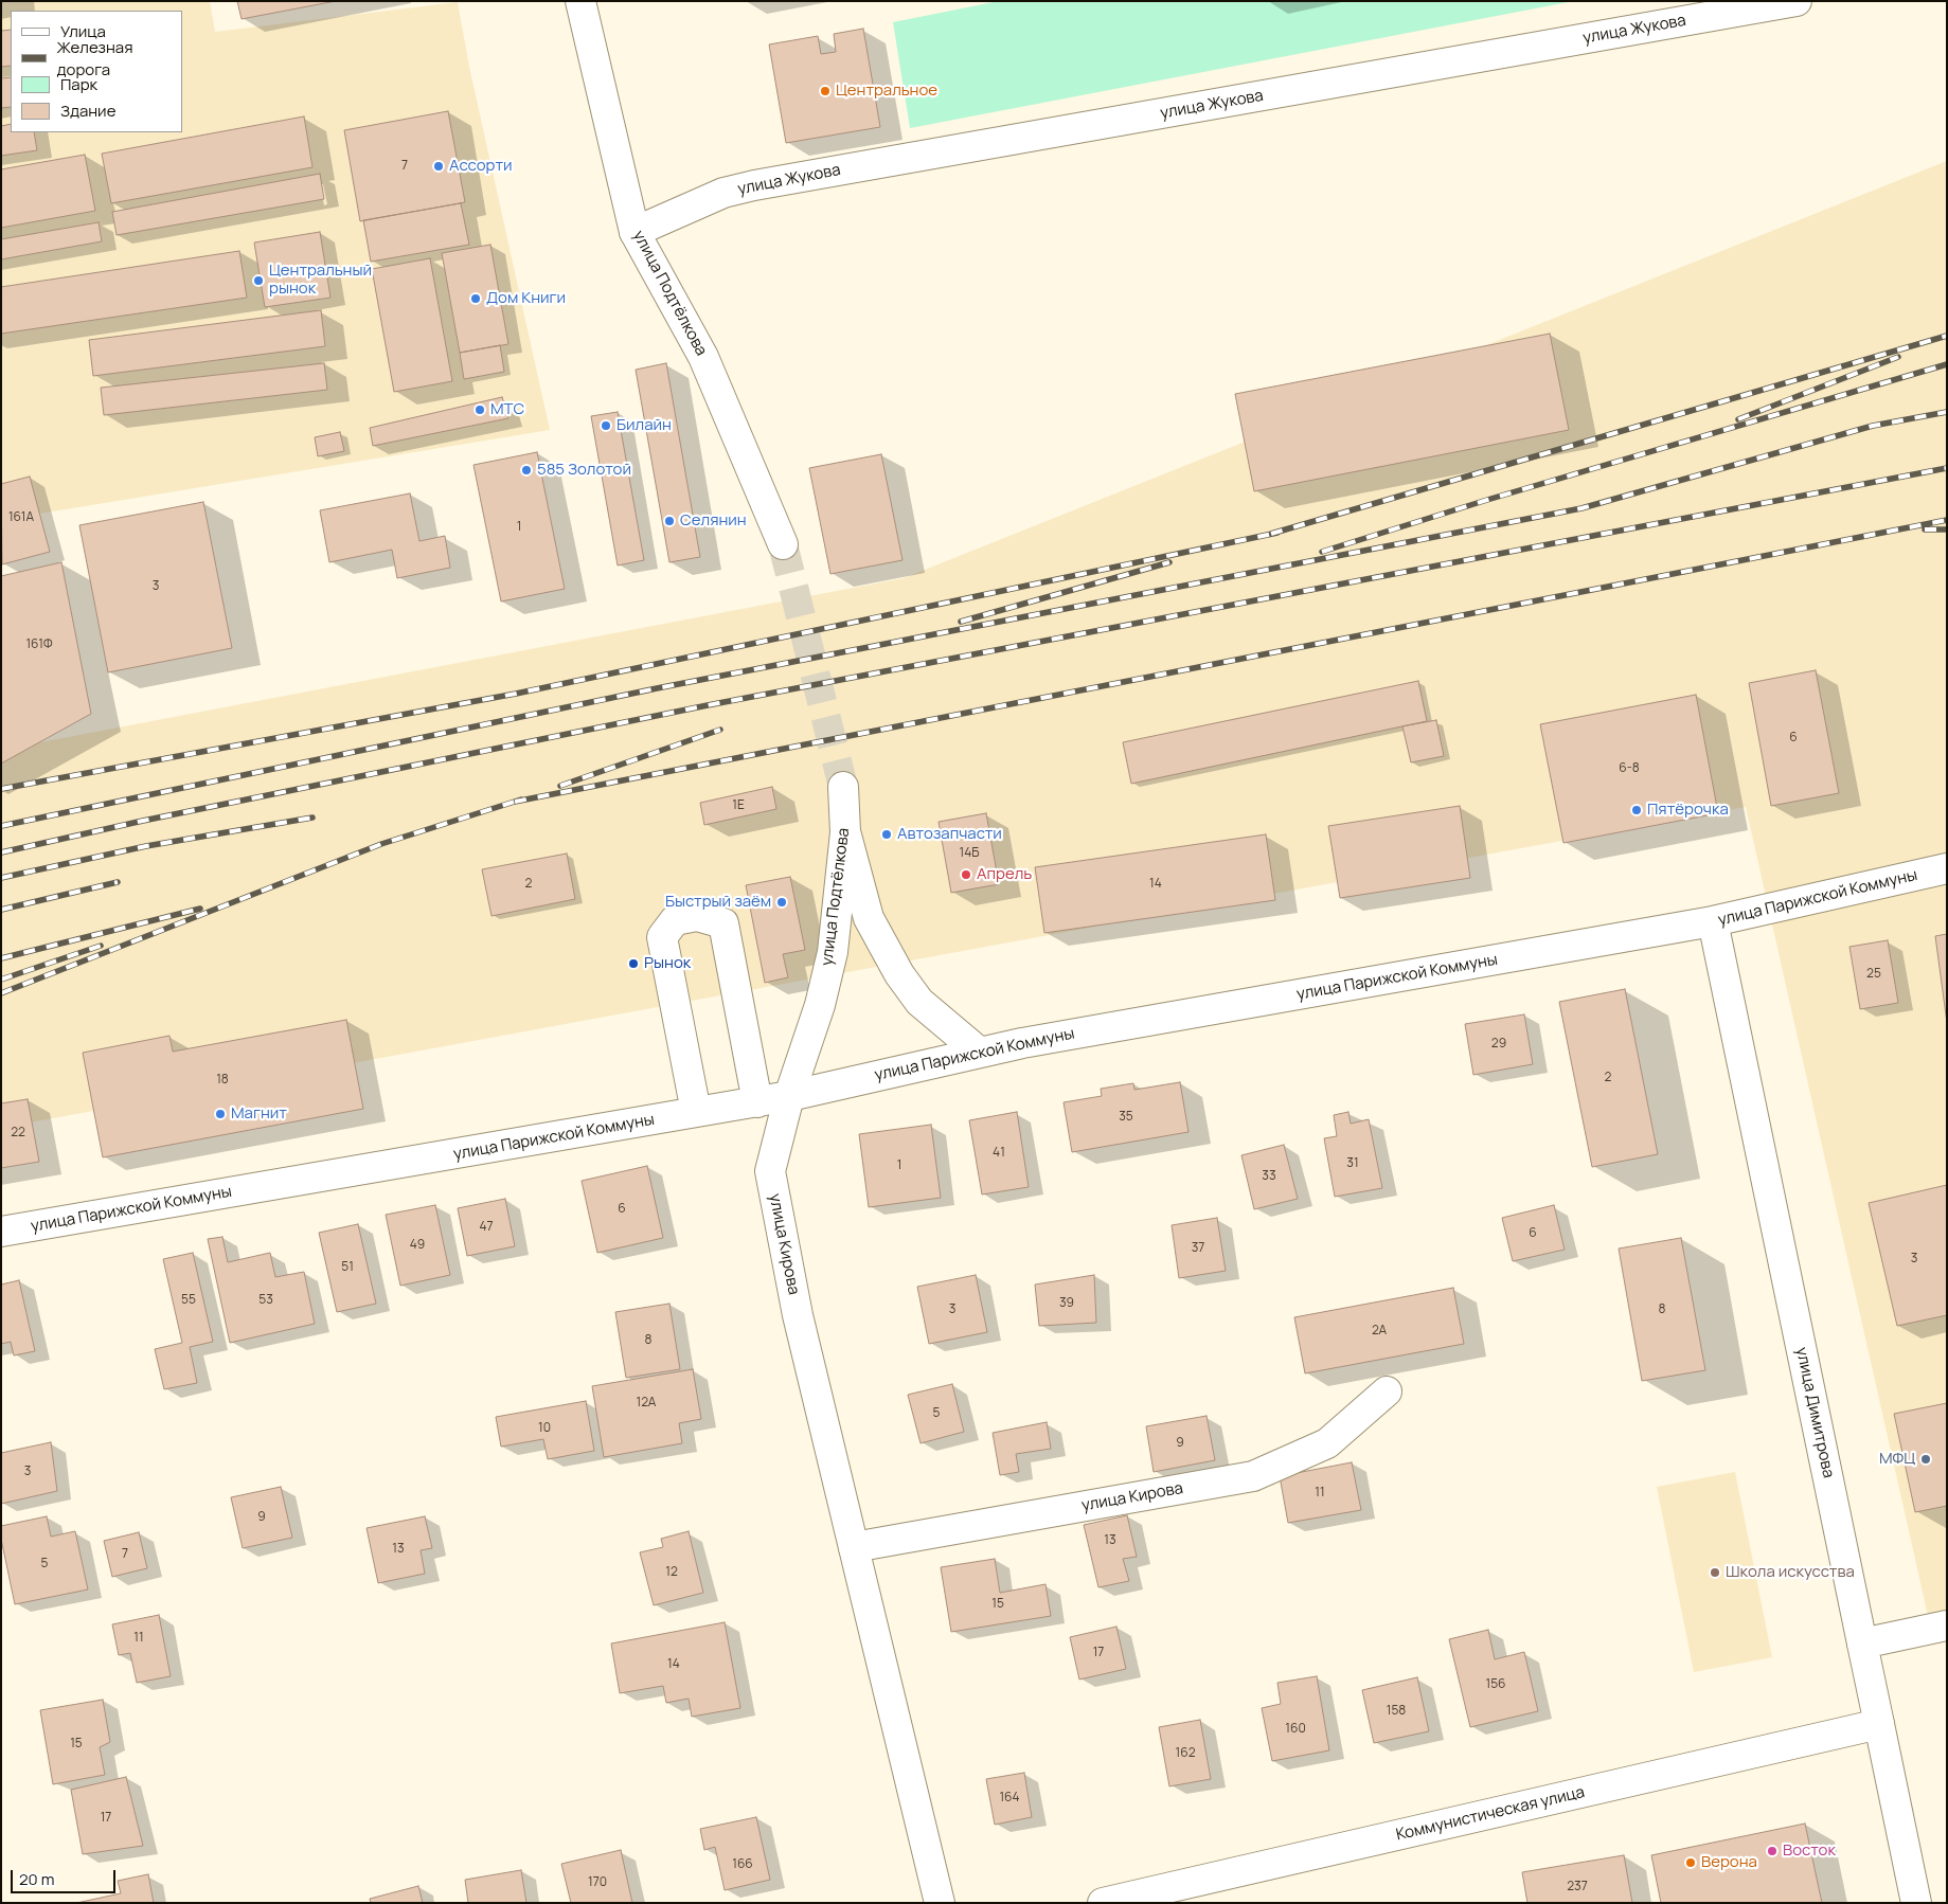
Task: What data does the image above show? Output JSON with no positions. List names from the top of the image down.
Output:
{
  "streets": {
    "street": [
      "улица Жукова",
      "улица Подтёлкова",
      "улица Парижской Коммуны",
      "улица Кирова",
      "улица Димитрова",
      "Коммунистическая улица"
    ]
  },
  "crossings": [
    ["улица Жукова", "улица Подтёлкова"],
    ["улица Подтёлкова", "улица Парижской Коммуны"],
    ["улица Подтёлкова", "улица Кирова"],
    ["улица Парижской Коммуны", "улица Кирова"],
    ["улица Парижской Коммуны", "улица Димитрова"],
    ["улица Димитрова", "Коммунистическая улица"]
  ],
  "places": [
    "Центральное",
    "Ассорти",
    "Центральный рынок",
    "Дом Книги",
    "МТС",
    "Билайн",
    "585 Золотой",
    "Селянин",
    "Пятёрочка",
    "Автозапчасти",
    "Апрель",
    "Быстрый заём",
    "Рынок",
    "Магнит",
    "МФЦ",
    "Школа искусства",
    "Восток",
    "Верона"
  ],
  "house_numbers": [
    "7",
    "161А",
    "1",
    "3",
    "161Ф",
    "6",
    "6-8",
    "1Е",
    "14Б",
    "2",
    "14",
    "25",
    "29",
    "2",
    "18",
    "35",
    "22",
    "41",
    "31",
    "1",
    "33",
    "6",
    "47",
    "6",
    "49",
    "37",
    "3",
    "51",
    "55",
    "53",
    "39",
    "3",
    "8",
    "2А",
    "8",
    "12А",
    "5",
    "10",
    "9",
    "3",
    "11",
    "9",
    "13",
    "13",
    "7",
    "5",
    "12",
    "15",
    "11",
    "17",
    "14",
    "156",
    "158",
    "160",
    "15",
    "162",
    "164",
    "17",
    "166",
    "170",
    "237"
  ],
  "legend": [
    "Улица",
    "Железная дорога",
    "Парк",
    "Здание"
  ],
  "scale_bar": "20 m"
}
